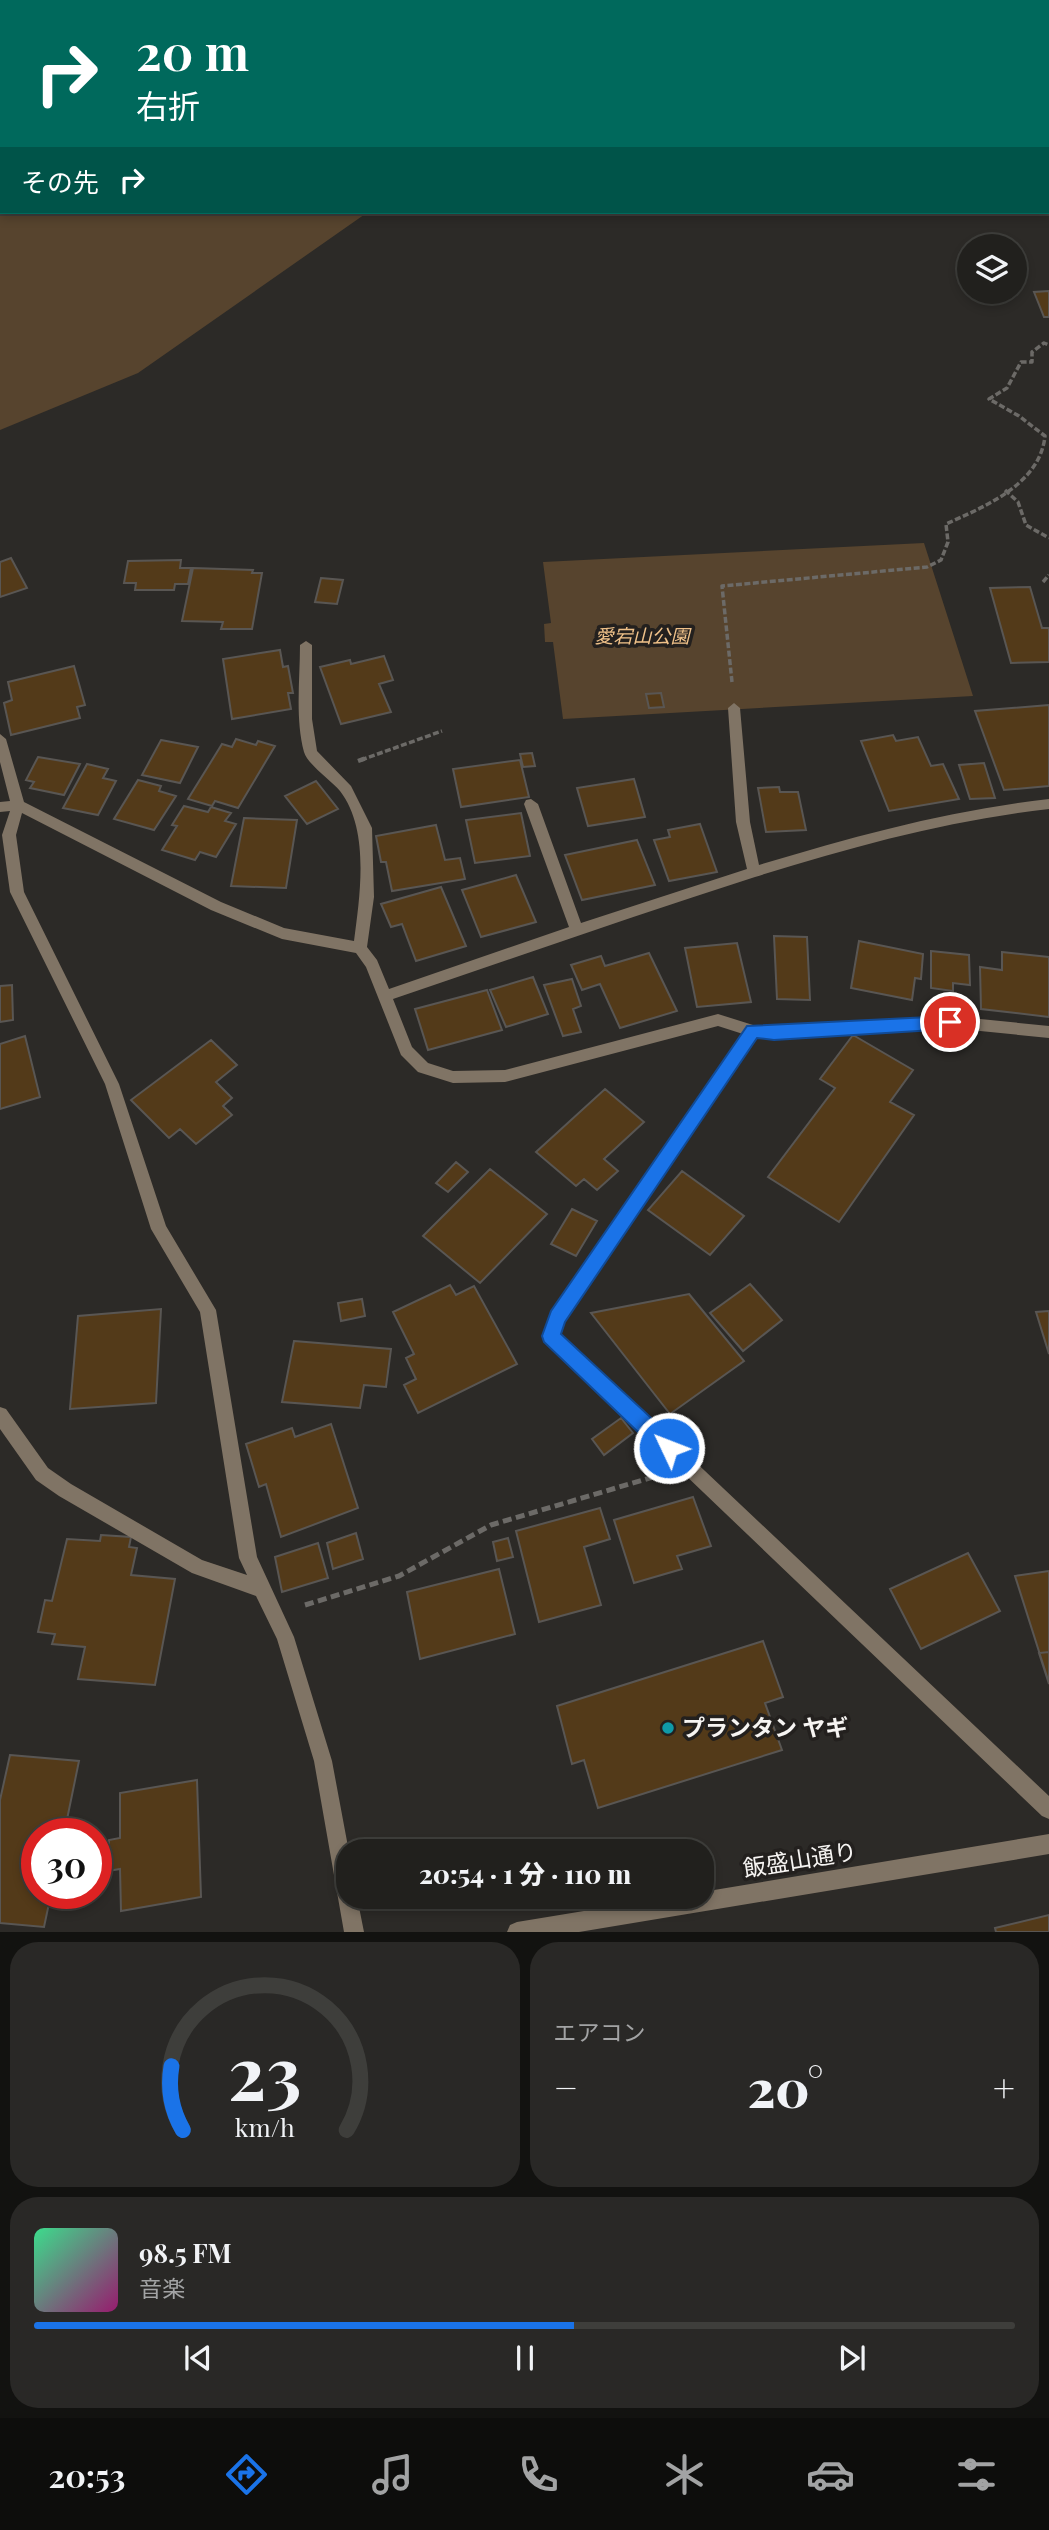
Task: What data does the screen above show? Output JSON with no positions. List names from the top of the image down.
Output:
{
  "streets": {
    "street": ["飯盛山通り"]
  },
  "parks": ["愛宕山公園"],
  "places": ["プランタン ヤギ"],
  "page": {
    "turn": ["20 m", "右折"],
    "then": "その先",
    "limit": "30",
    "trip": "20:54 · 1 分 · 110 m",
    "tile": "エアコン",
    "heat": ["−", "20°", "+"],
    "song": ["98.5 FM", "音楽"],
    "tabs": "20:53",
    "gauge": ["23", "km/h"]
  }
}
